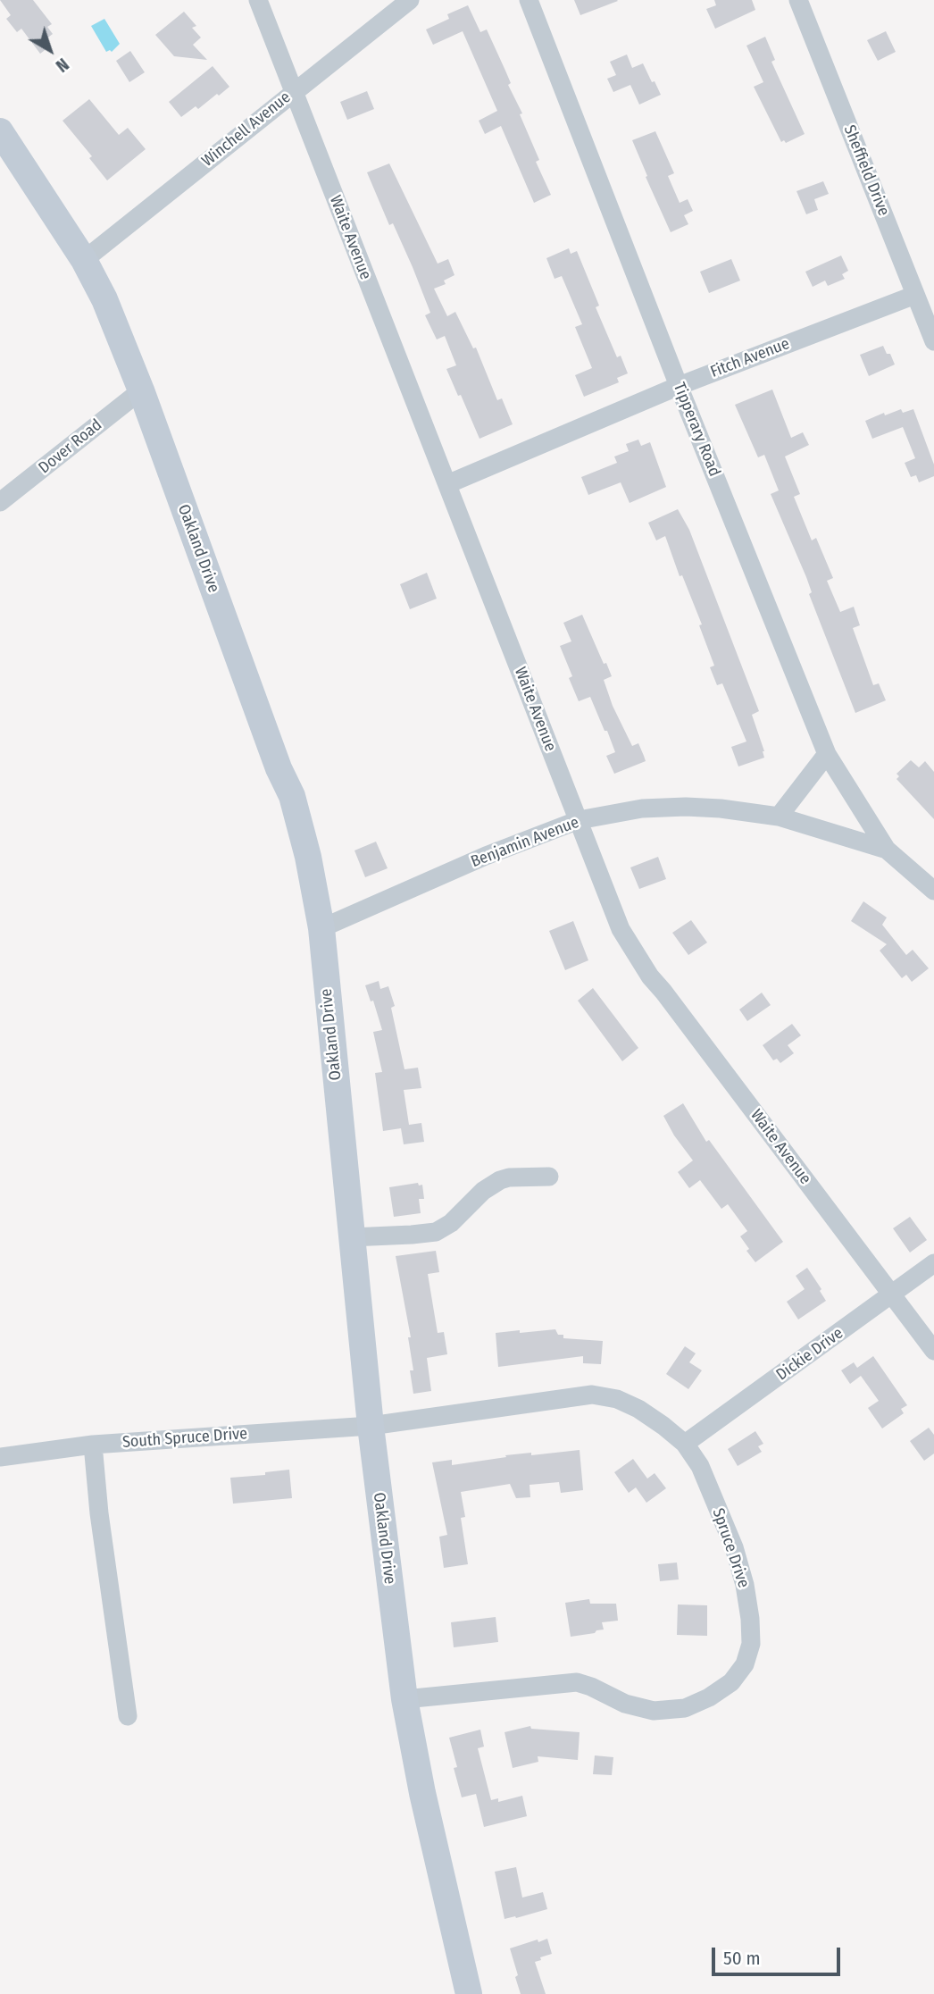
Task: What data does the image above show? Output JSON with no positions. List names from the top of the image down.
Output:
{
  "streets": {
    "main road": ["Oakland Drive"],
    "street": [
      "Winchell Avenue",
      "Sheffield Drive",
      "Waite Avenue",
      "Fitch Avenue",
      "Tipperary Road",
      "Dover Road",
      "Benjamin Avenue",
      "Dickie Drive",
      "South Spruce Drive",
      "Spruce Drive"
    ]
  },
  "crossings": [
    ["Winchell Avenue", "Waite Avenue"],
    ["Winchell Avenue", "Oakland Drive"],
    ["Sheffield Drive", "Fitch Avenue"],
    ["Waite Avenue", "Fitch Avenue"],
    ["Waite Avenue", "Benjamin Avenue"],
    ["Waite Avenue", "Dickie Drive"],
    ["Fitch Avenue", "Tipperary Road"],
    ["Tipperary Road", "Benjamin Avenue"],
    ["Dover Road", "Oakland Drive"],
    ["Oakland Drive", "Benjamin Avenue"],
    ["Oakland Drive", "South Spruce Drive"],
    ["Oakland Drive", "Spruce Drive"],
    ["Dickie Drive", "Spruce Drive"],
    ["South Spruce Drive", "Spruce Drive"]
  ],
  "scale_bar": "50 m",
  "north": "bottom right"
}
